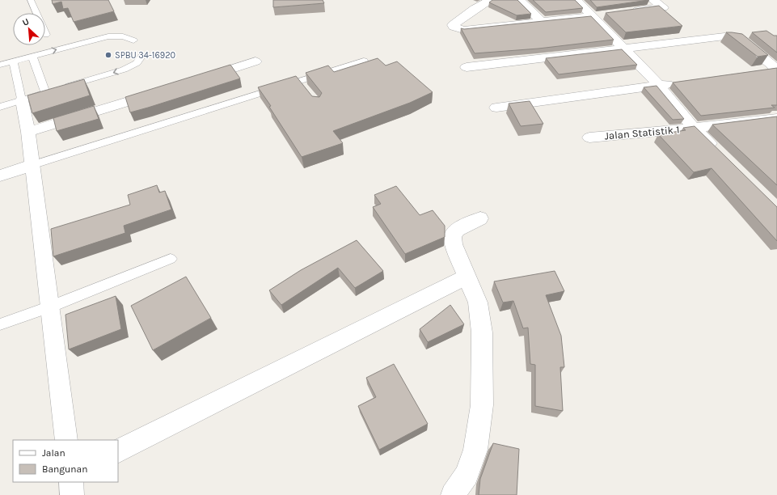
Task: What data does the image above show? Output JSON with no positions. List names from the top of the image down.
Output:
{
  "streets": {
    "street": ["Jalan Statistik 1"]
  },
  "places": ["SPBU 34-16920"],
  "legend": ["Jalan", "Bangunan"],
  "north": "top left"
}
